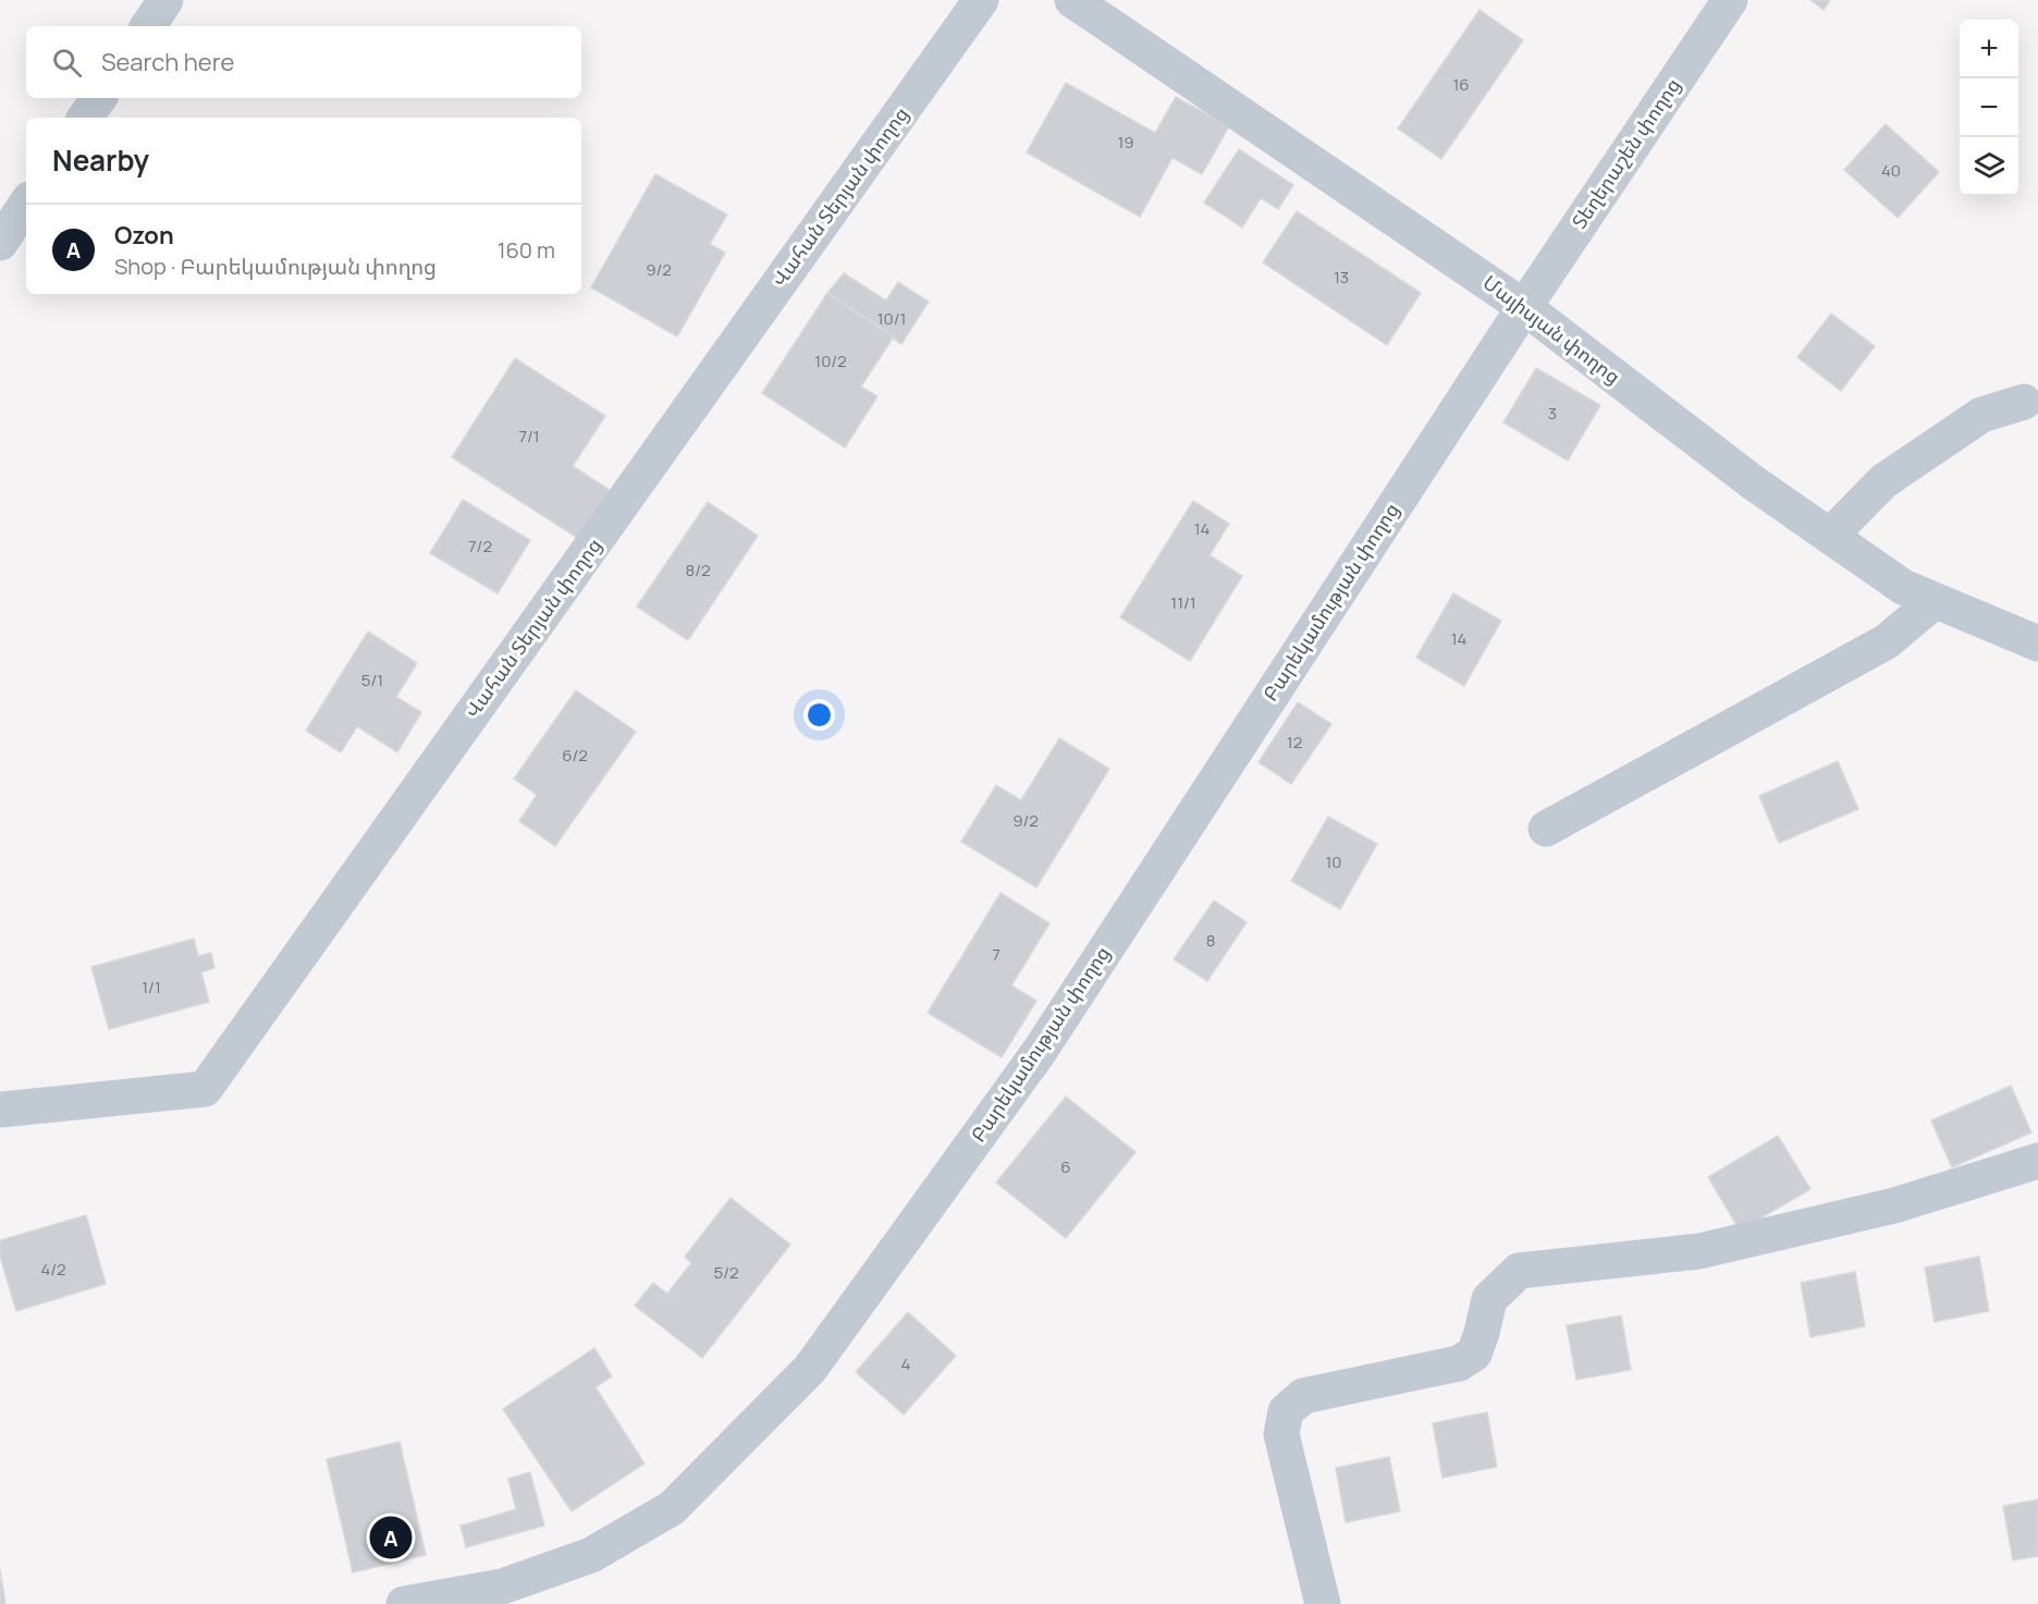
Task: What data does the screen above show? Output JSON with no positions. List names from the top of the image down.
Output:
{
  "streets": {
    "street": [
      "Տեղերաշեն փողոց",
      "Վահան Տերյան փողոց",
      "Մայիսյան փողոց",
      "Բարեկամության փողոց"
    ]
  },
  "crossings": [
    ["Տեղերաշեն փողոց", "Մայիսյան փողոց"],
    ["Տեղերաշեն փողոց", "Բարեկամության փողոց"],
    ["Մայիսյան փողոց", "Բարեկամության փողոց"]
  ],
  "house_numbers": [
    "16",
    "19",
    "40",
    "9/2",
    "13",
    "10/1",
    "10/2",
    "3",
    "7/1",
    "14",
    "7/2",
    "8/2",
    "11/1",
    "14",
    "5/1",
    "12",
    "6/2",
    "9/2",
    "10",
    "8",
    "7",
    "1/1",
    "6",
    "4/2",
    "5/2",
    "4"
  ],
  "page": {
    "map_buttons": ["+", "−"],
    "search": "Search here",
    "heading": "Nearby",
    "list": [
      {
        "mark": "A",
        "name": "Ozon",
        "note": "Shop · Բարեկամության փողոց",
        "value": "160 m"
      }
    ],
    "pins": "A"
  }
}
